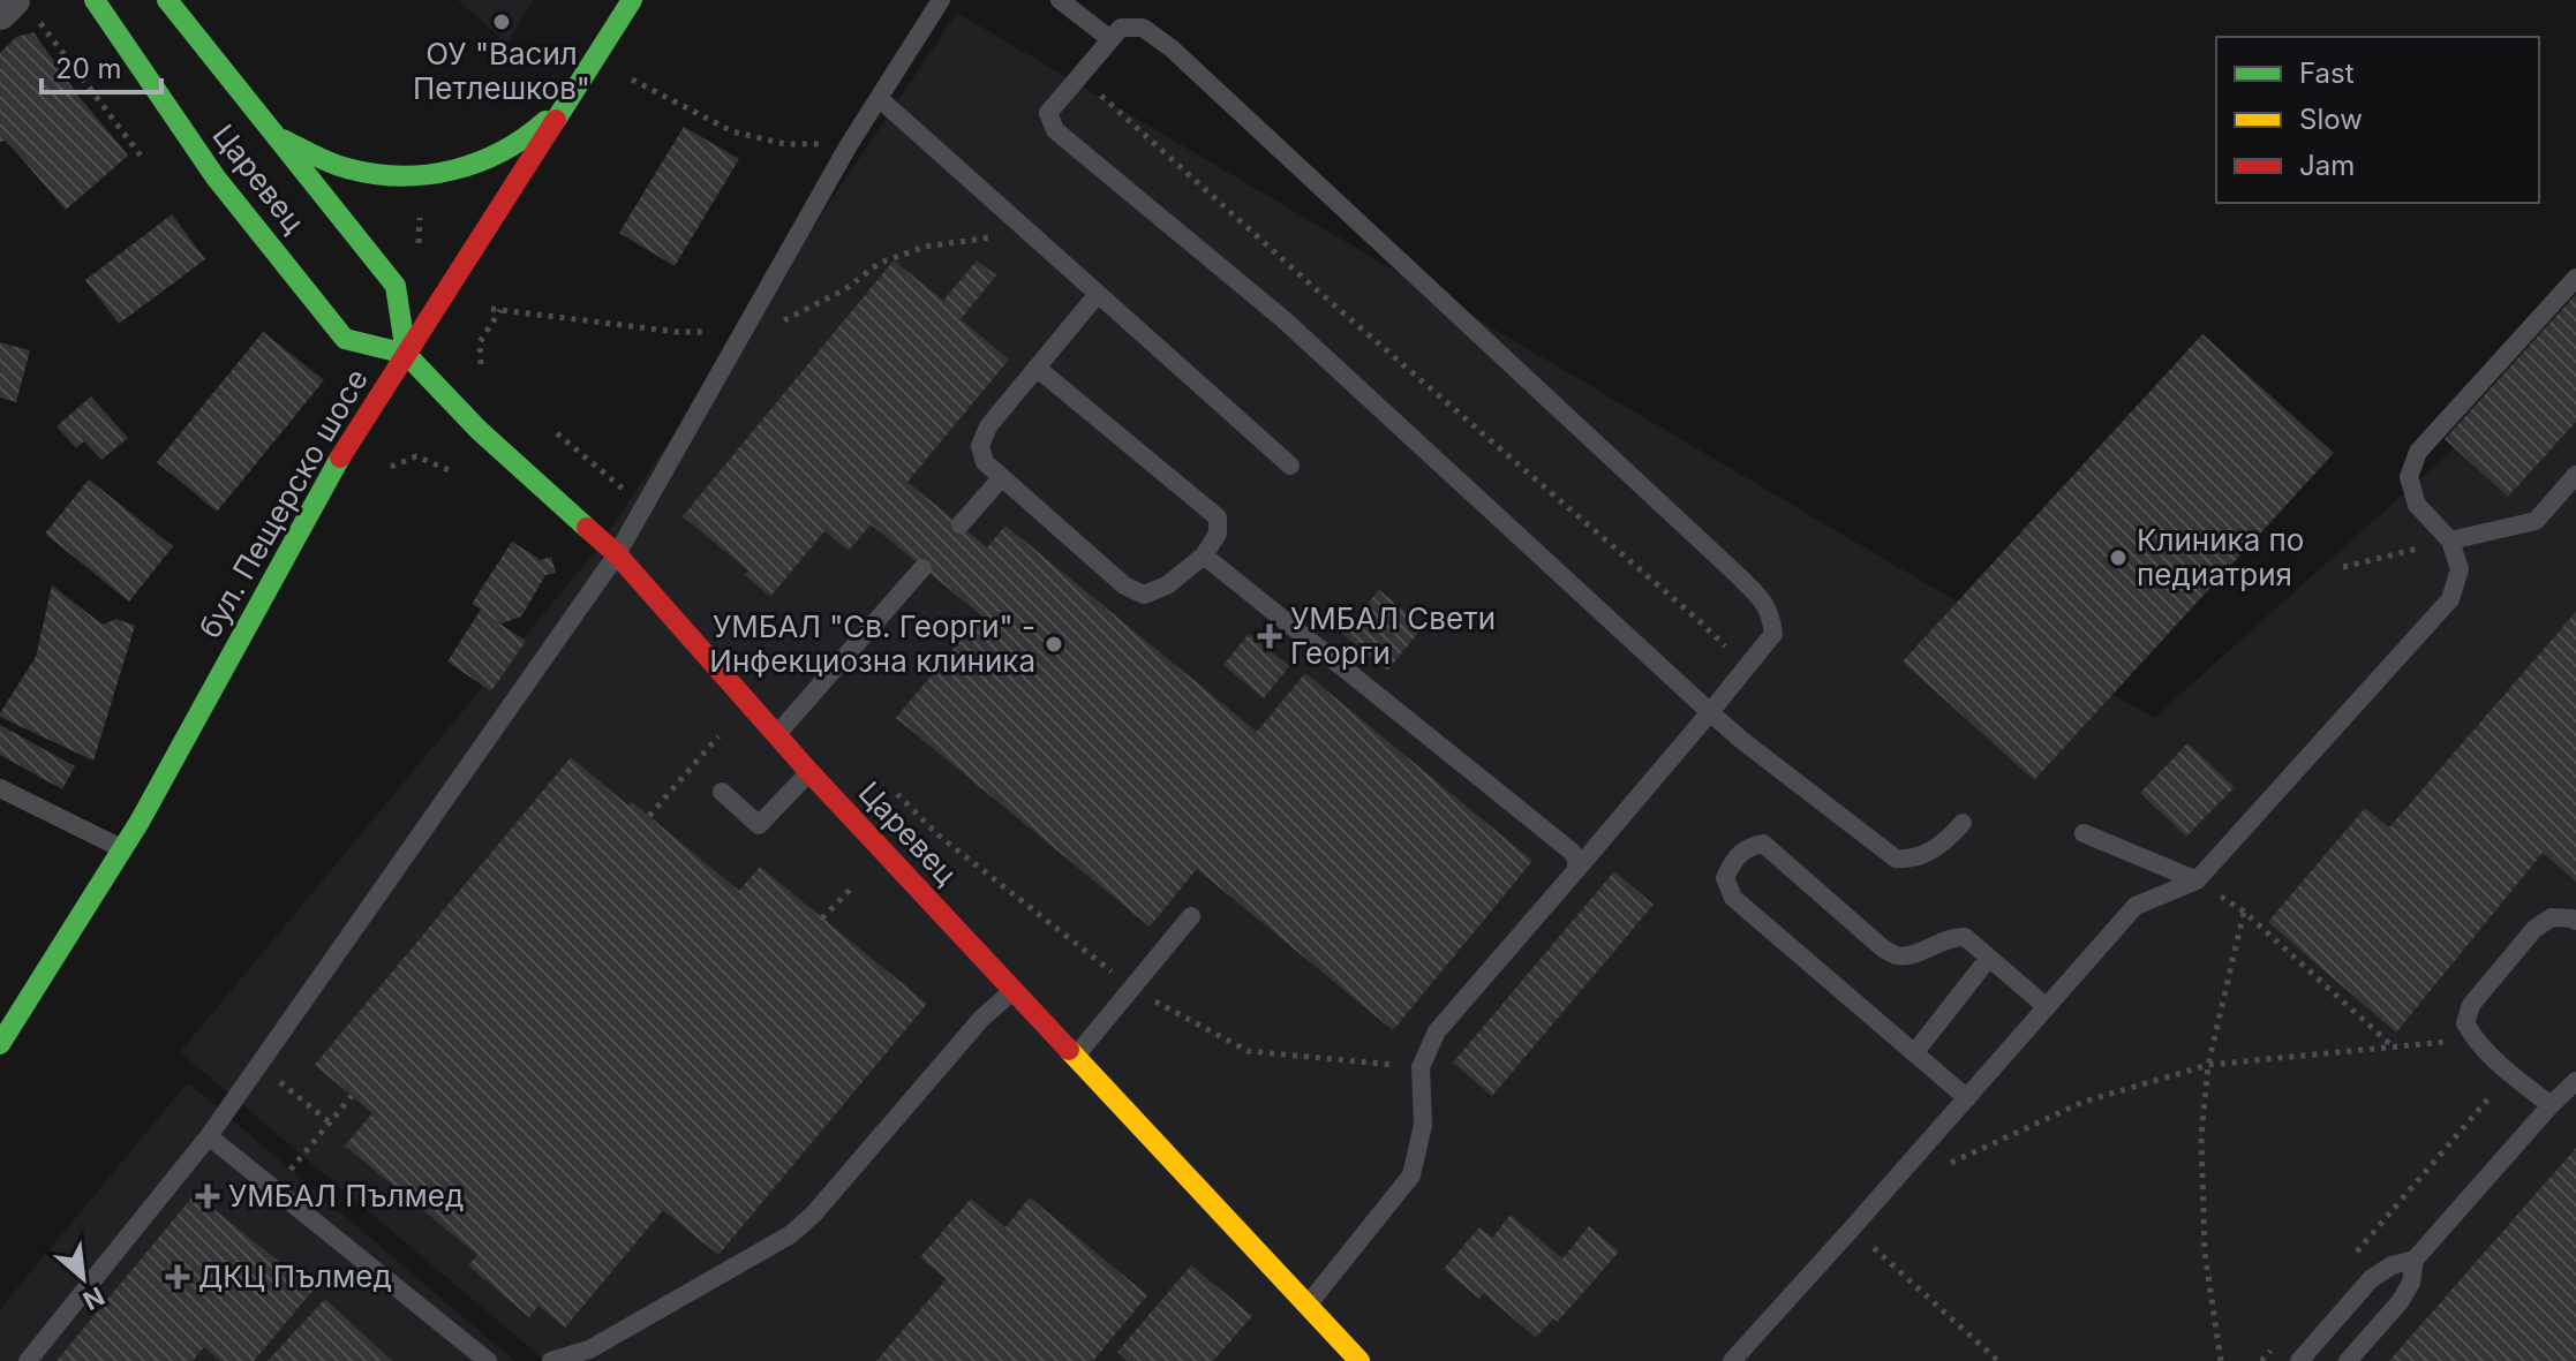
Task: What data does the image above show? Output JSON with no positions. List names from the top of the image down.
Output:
{
  "streets": {
    "main road": ["Царевец", "бул. Пещерско шосе"]
  },
  "crossings": [
    ["Царевец", "бул. Пещерско шосе"]
  ],
  "places": {
    "other": ["ОУ \"Васил Петлешков\"", "Клиника по педиатрия", "УМБАЛ \"Св. Георги\" - Инфекциозна клиника"],
    "health": ["УМБАЛ Свети Георги", "УМБАЛ Пълмед", "ДКЦ Пълмед"]
  },
  "legend": ["Fast", "Slow", "Jam"],
  "scale_bar": "20 m",
  "north": "bottom right"
}
